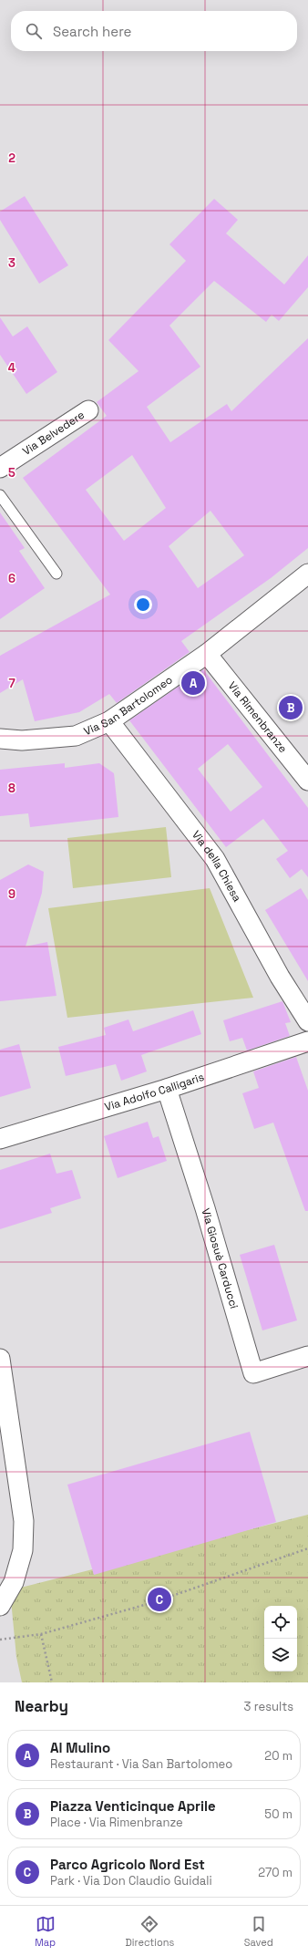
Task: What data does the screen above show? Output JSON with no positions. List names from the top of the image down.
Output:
{
  "streets": {
    "street": [
      "Via Belvedere",
      "Via San Bartolomeo",
      "Via Rimenbranze",
      "Via della Chiesa",
      "Via Adolfo Calligaris",
      "Via Giosuè Carducci"
    ]
  },
  "crossings": [
    ["Via San Bartolomeo", "Via Rimenbranze"],
    ["Via San Bartolomeo", "Via della Chiesa"],
    ["Via Adolfo Calligaris", "Via Giosuè Carducci"]
  ],
  "page": {
    "search": "Search here",
    "pins": ["A", "B", "C"],
    "heading": ["Nearby", "3 results"],
    "list": [
      {
        "mark": "A",
        "name": "Al Mulino",
        "note": "Restaurant · Via San Bartolomeo",
        "value": "20 m"
      },
      {
        "mark": "B",
        "name": "Piazza Venticinque Aprile",
        "note": "Place · Via Rimenbranze",
        "value": "50 m"
      },
      {
        "mark": "C",
        "name": "Parco Agricolo Nord Est",
        "note": "Park · Via Don Claudio Guidali",
        "value": "270 m"
      }
    ],
    "nav": ["Map", "Directions", "Saved"]
  },
  "grid": {
    "rows": [
      "2",
      "3",
      "4",
      "5",
      "6",
      "7",
      "8",
      "9"
    ]
  }
}
